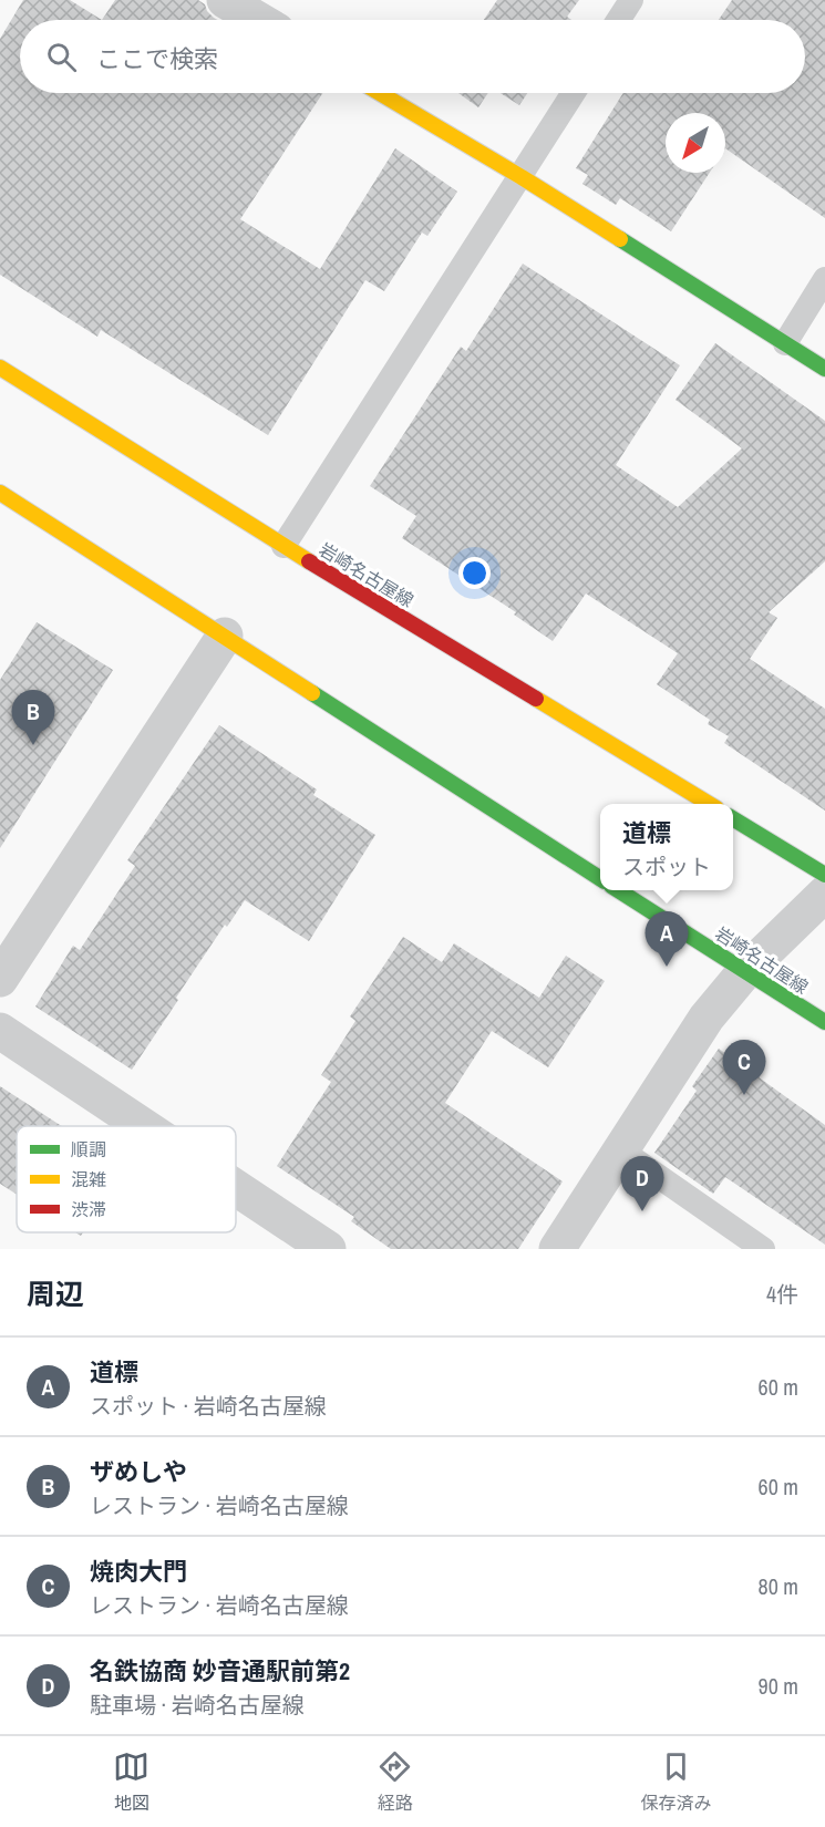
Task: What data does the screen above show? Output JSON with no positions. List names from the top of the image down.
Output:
{
  "streets": {
    "main road": ["岩崎名古屋線"]
  },
  "legend": ["順調", "混雑", "渋滞"],
  "north": "bottom left",
  "page": {
    "search": "ここで検索",
    "pins": [
      "B",
      "A",
      "C",
      "D"
    ],
    "popup": ["道標", "スポット"],
    "heading": ["周辺", "4件"],
    "list": [
      {
        "mark": "A",
        "name": "道標",
        "note": "スポット · 岩崎名古屋線",
        "value": "60 m"
      },
      {
        "mark": "B",
        "name": "ザめしや",
        "note": "レストラン · 岩崎名古屋線",
        "value": "60 m"
      },
      {
        "mark": "C",
        "name": "焼肉大門",
        "note": "レストラン · 岩崎名古屋線",
        "value": "80 m"
      },
      {
        "mark": "D",
        "name": "名鉄協商 妙音通駅前第2",
        "note": "駐車場 · 岩崎名古屋線",
        "value": "90 m"
      }
    ],
    "nav": ["地図", "経路", "保存済み"]
  }
}
